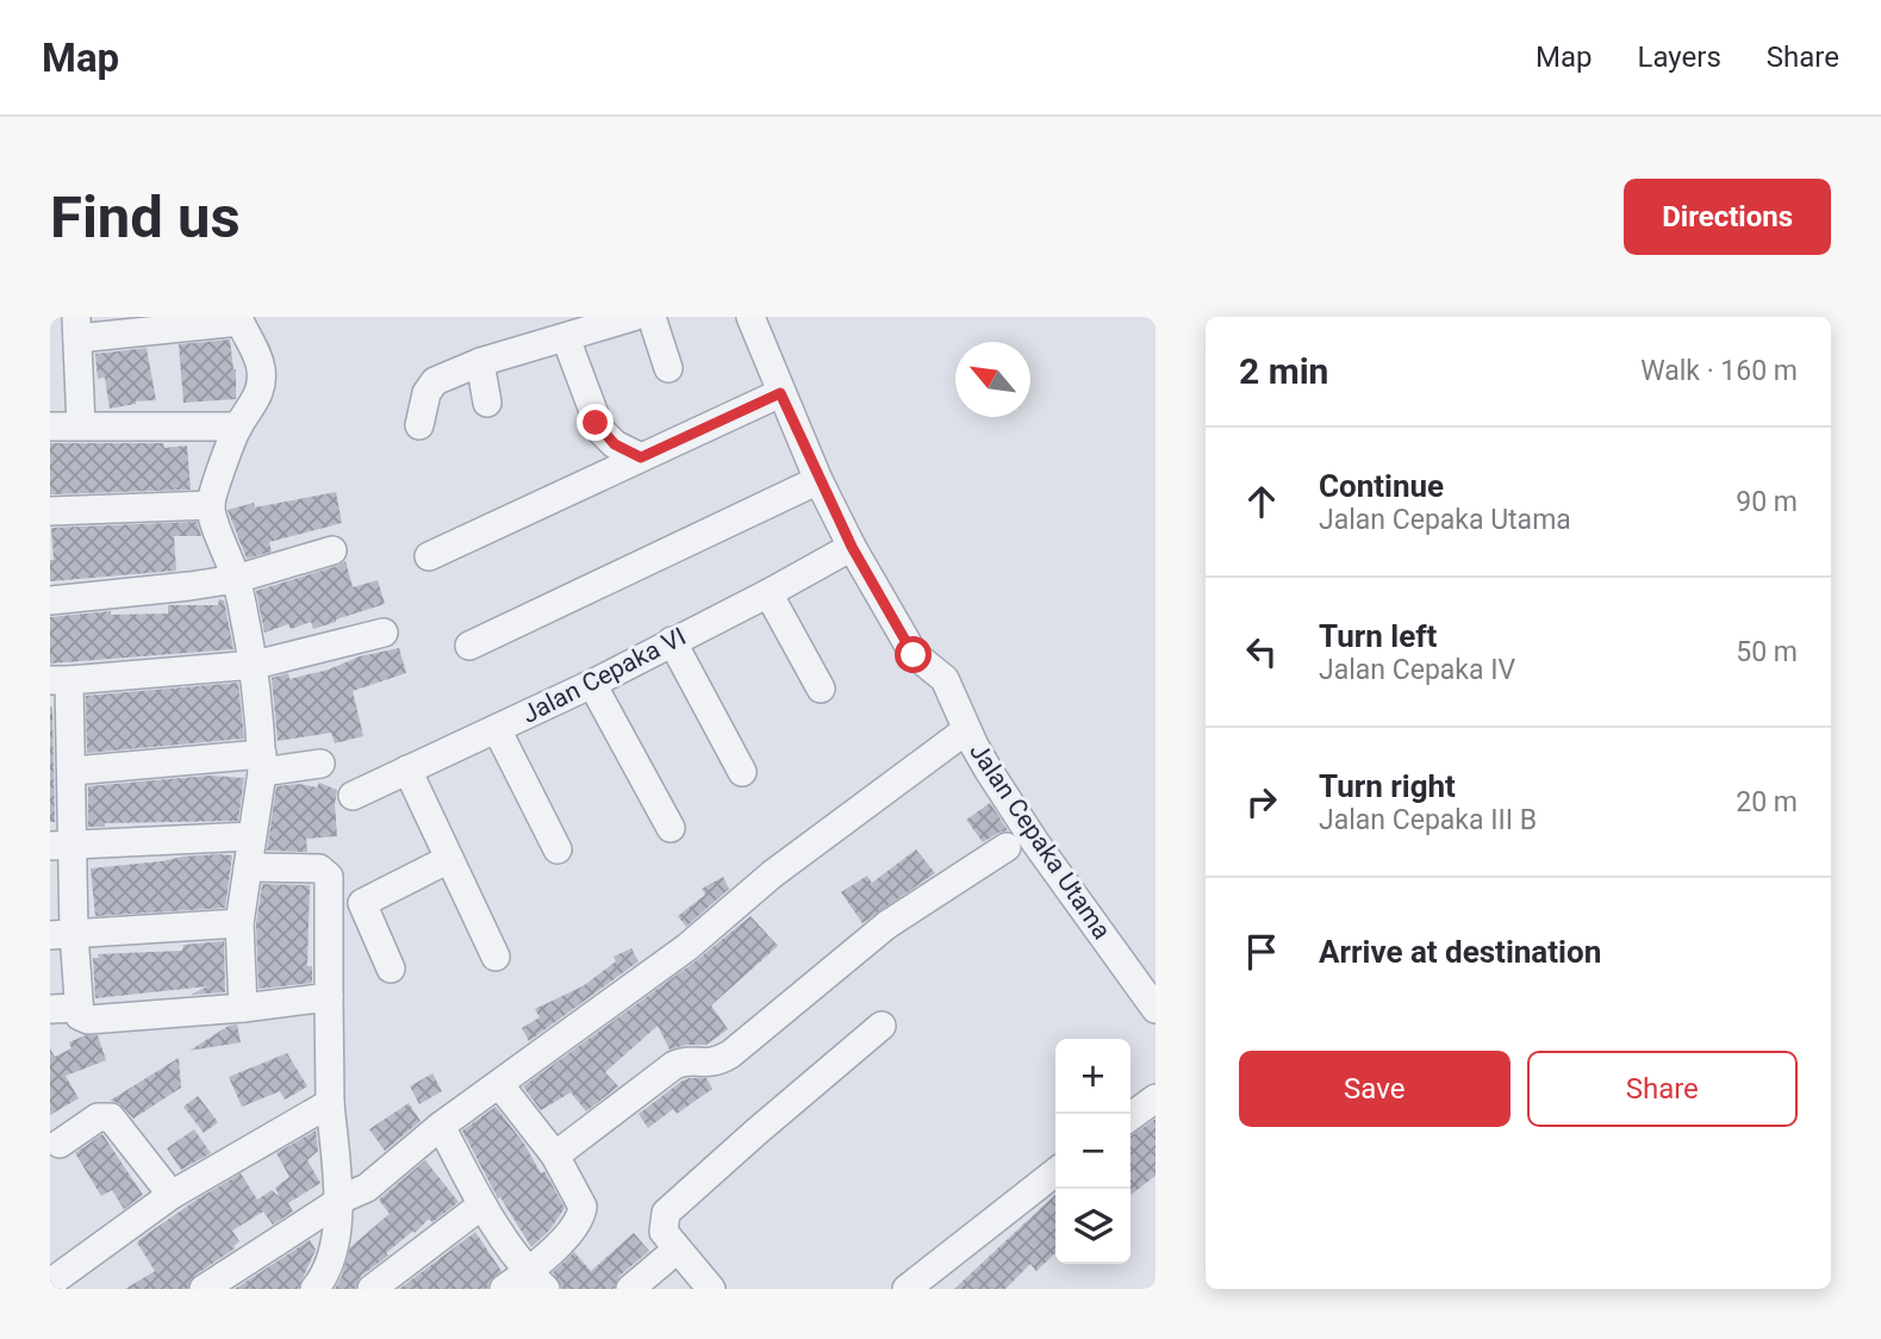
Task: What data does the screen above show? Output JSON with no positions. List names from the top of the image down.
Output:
{
  "streets": {
    "street": ["Jalan Cepaka VI", "Jalan Cepaka Utama"]
  },
  "crossings": [
    ["Jalan Cepaka VI", "Jalan Cepaka Utama"]
  ],
  "north": "top left",
  "page": {
    "header": "Map",
    "nav": ["Map", "Layers", "Share"],
    "buttons": [
      "Directions",
      ["Save", "Share"]
    ],
    "title": "Find us",
    "heading": ["2 min", "Walk · 160 m"],
    "list": [
      ["Continue", "Jalan Cepaka Utama", "90 m"],
      ["Turn left", "Jalan Cepaka IV", "50 m"],
      ["Turn right", "Jalan Cepaka III B", "20 m"],
      "Arrive at destination"
    ],
    "map_buttons": ["+", "−"]
  }
}
